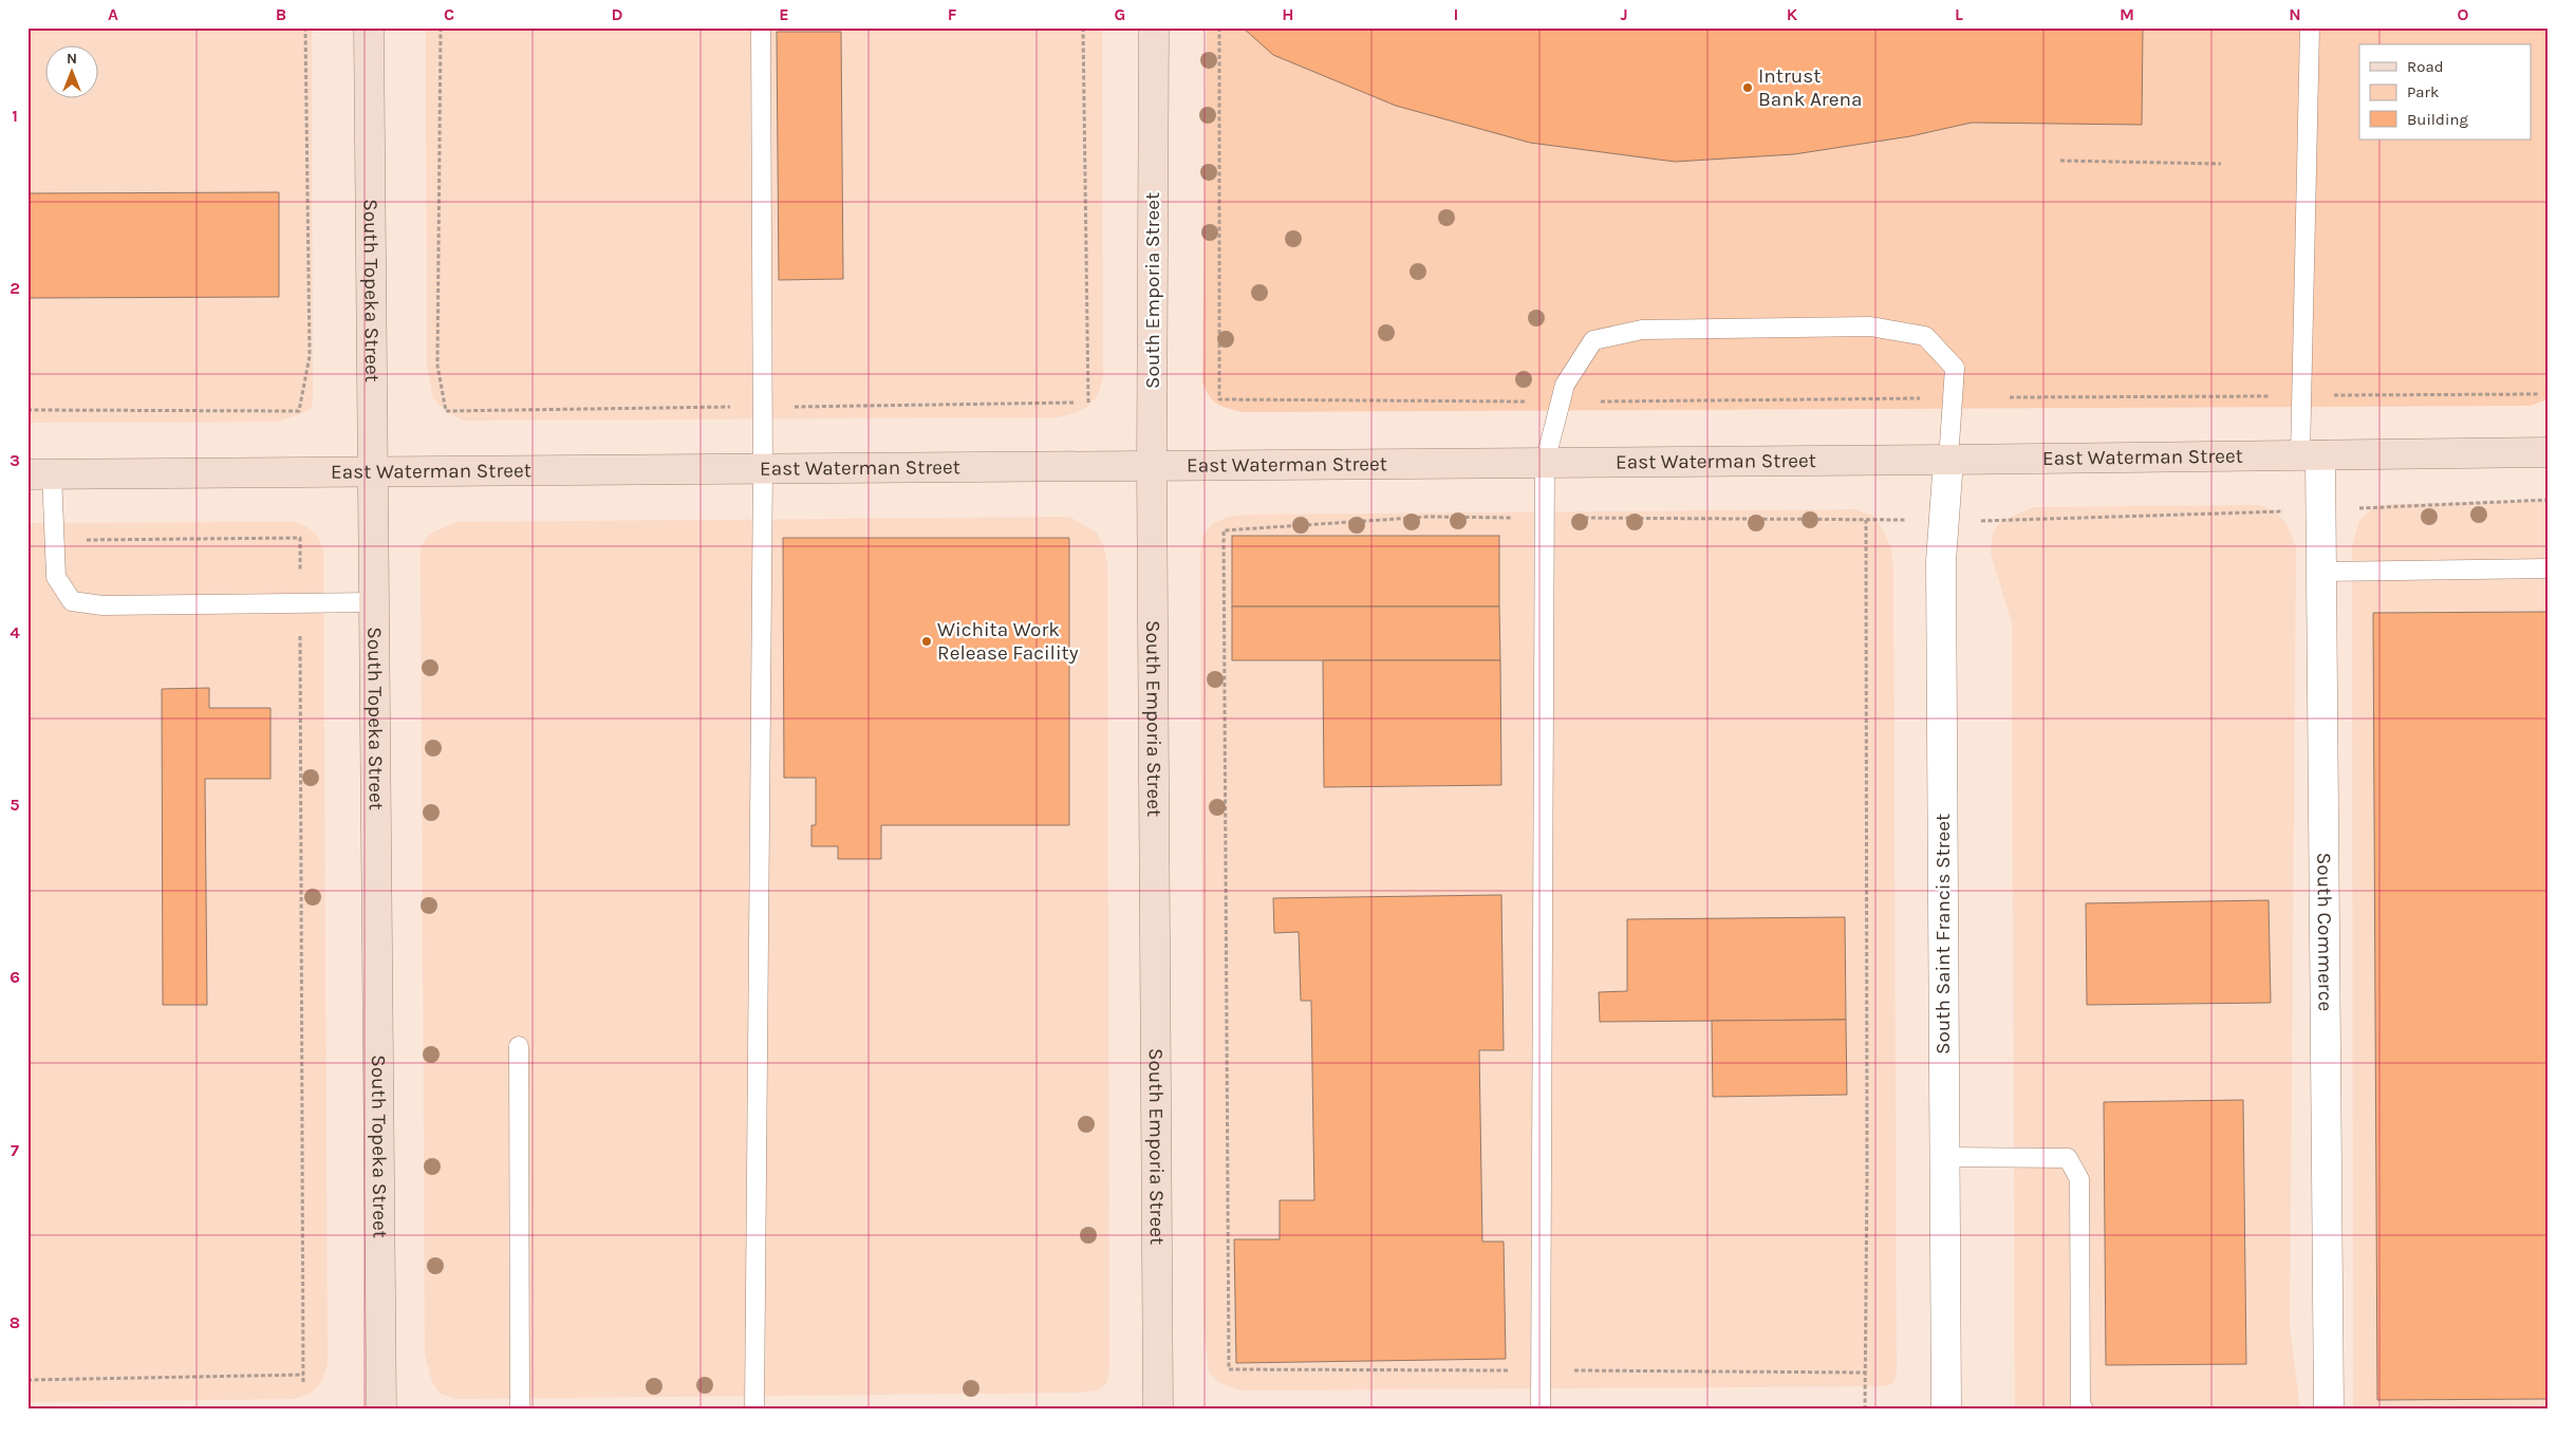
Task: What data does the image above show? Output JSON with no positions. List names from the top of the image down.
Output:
{
  "streets": {
    "street": [
      "South Topeka Street",
      "South Emporia Street",
      "East Waterman Street",
      "South Commerce",
      "South Saint Francis Street"
    ]
  },
  "crossings": [
    ["South Topeka Street", "East Waterman Street"],
    ["South Emporia Street", "East Waterman Street"],
    ["East Waterman Street", "South Commerce"],
    ["East Waterman Street", "South Saint Francis Street"]
  ],
  "places": ["Intrust Bank Arena", "Wichita Work Release Facility"],
  "legend": ["Road", "Park", "Building"],
  "north": "top",
  "grid": {
    "columns": [
      "A",
      "B",
      "C",
      "D",
      "E",
      "F",
      "G",
      "H",
      "I",
      "J",
      "K",
      "L",
      "M",
      "N",
      "O"
    ],
    "rows": [
      "1",
      "2",
      "3",
      "4",
      "5",
      "6",
      "7",
      "8"
    ]
  }
}
